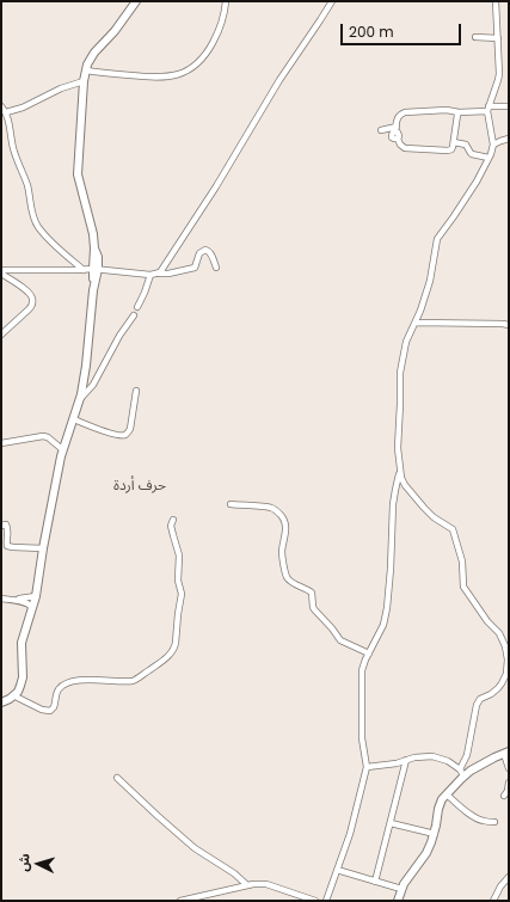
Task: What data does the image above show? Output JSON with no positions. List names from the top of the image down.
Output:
{
  "districts": ["حرف أردة"],
  "scale_bar": "200 m",
  "north": "left"
}
